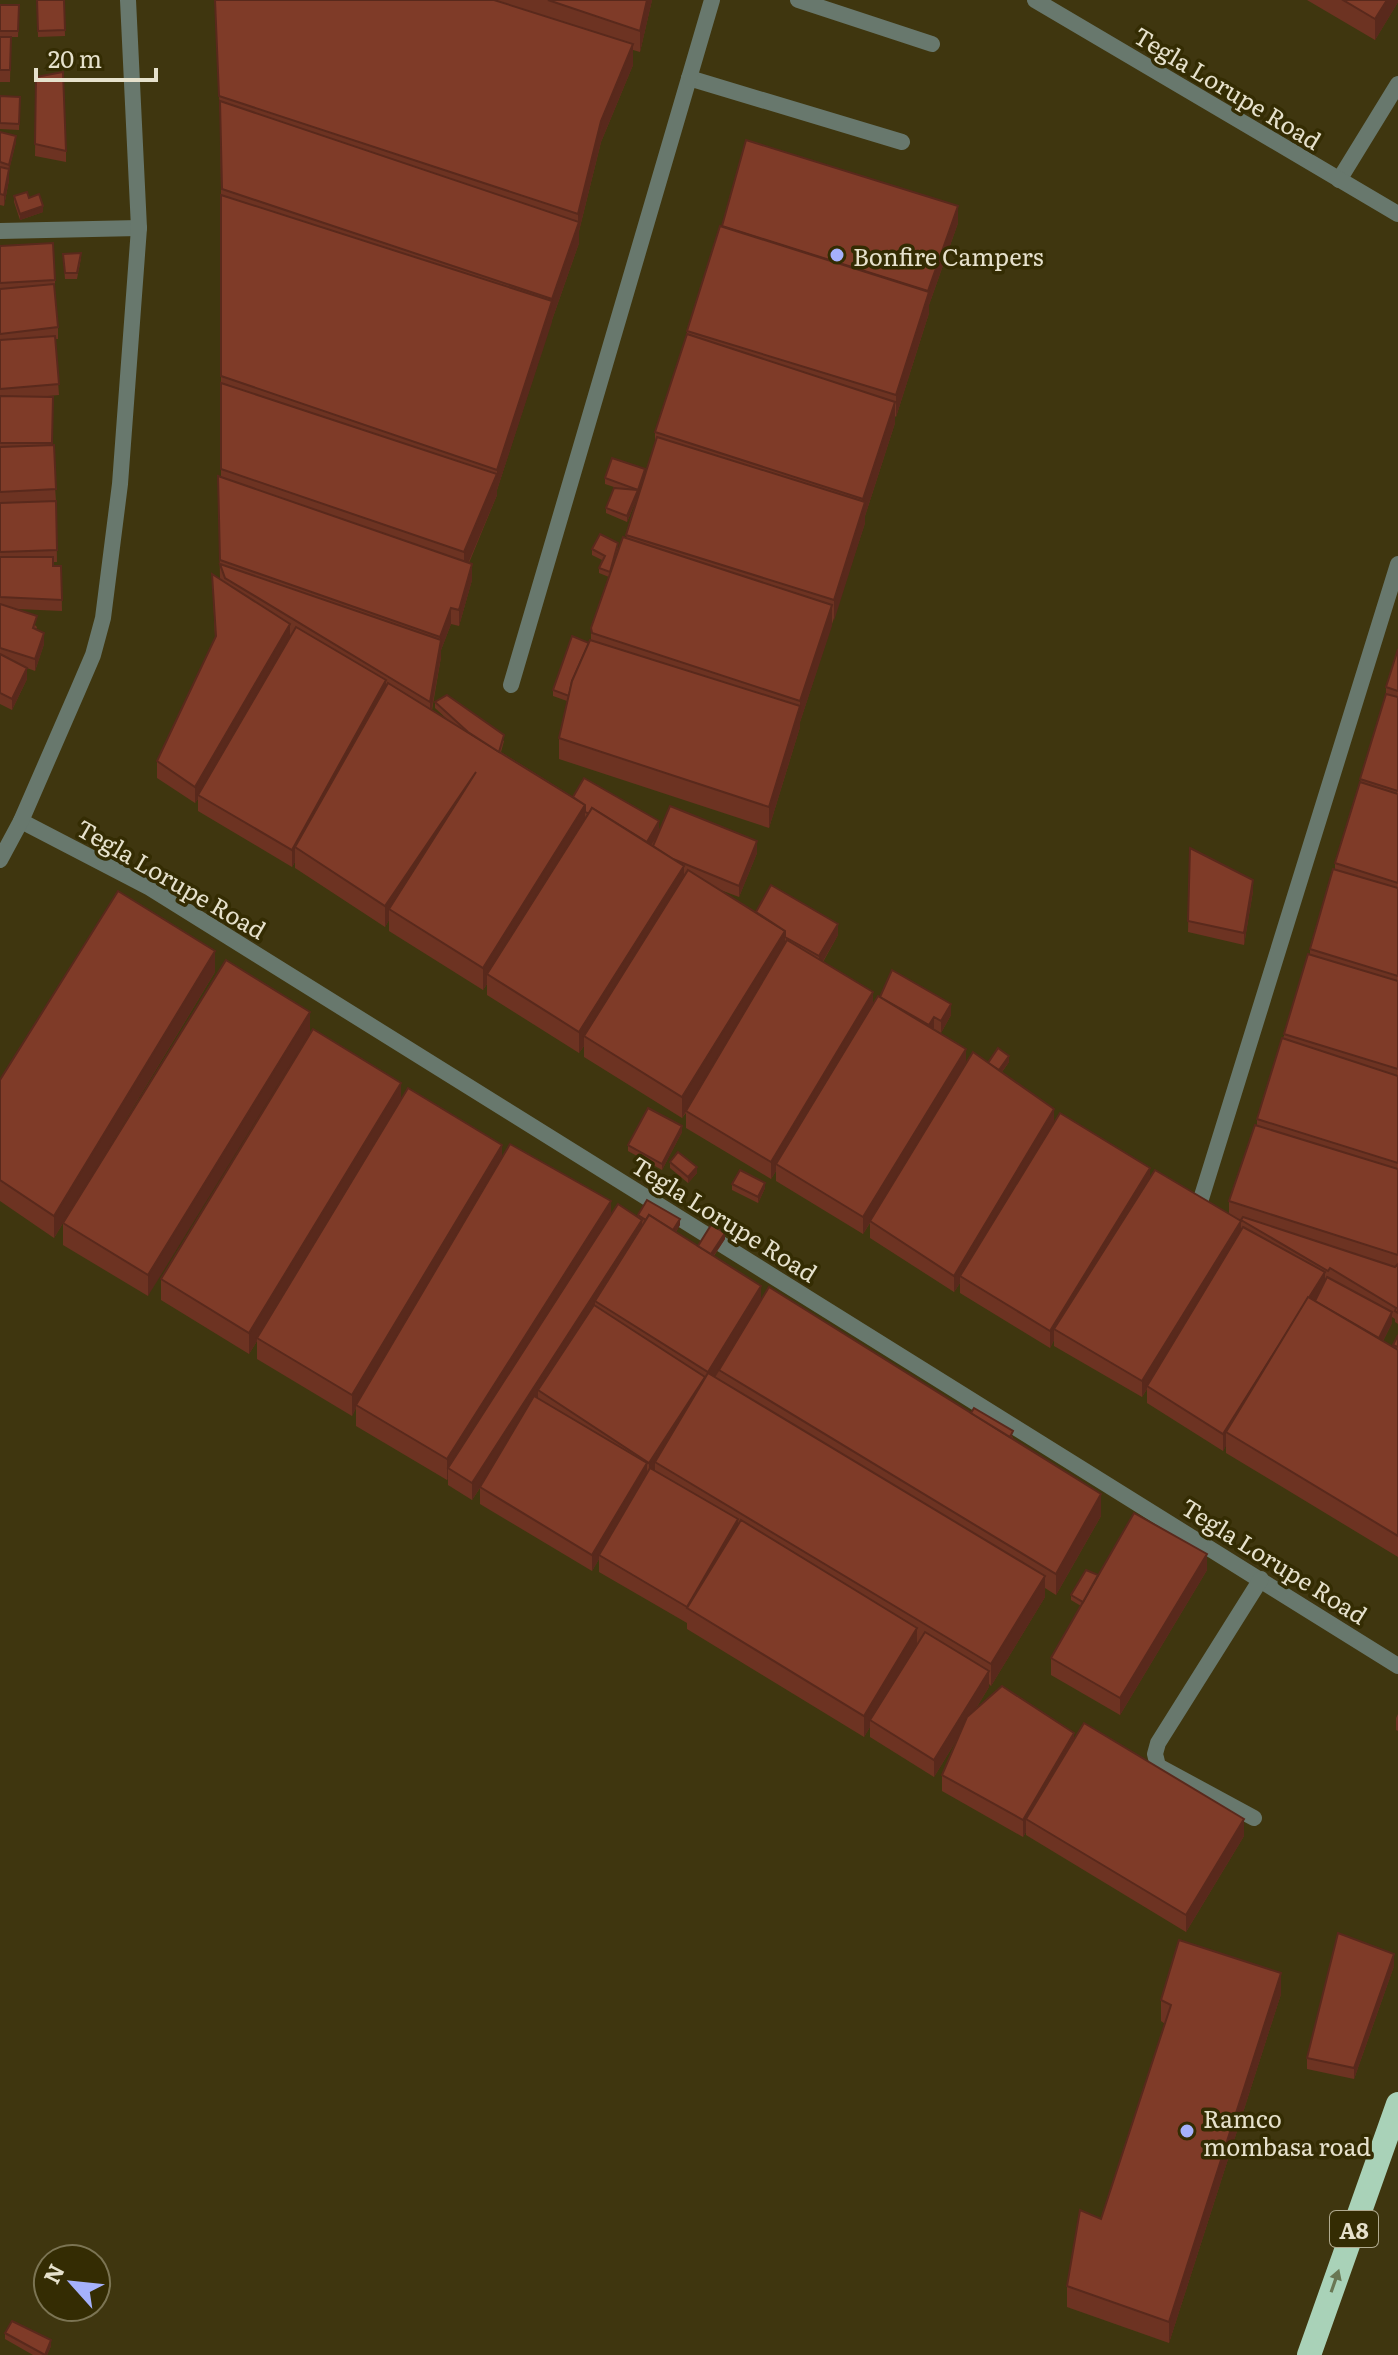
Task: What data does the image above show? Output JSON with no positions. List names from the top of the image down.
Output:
{
  "streets": {
    "highway": ["A8"],
    "street": ["Tegla Lorupe Road"]
  },
  "places": ["Bonfire Campers", "Ramco mombasa road"],
  "scale_bar": "20 m",
  "north": "top left"
}
